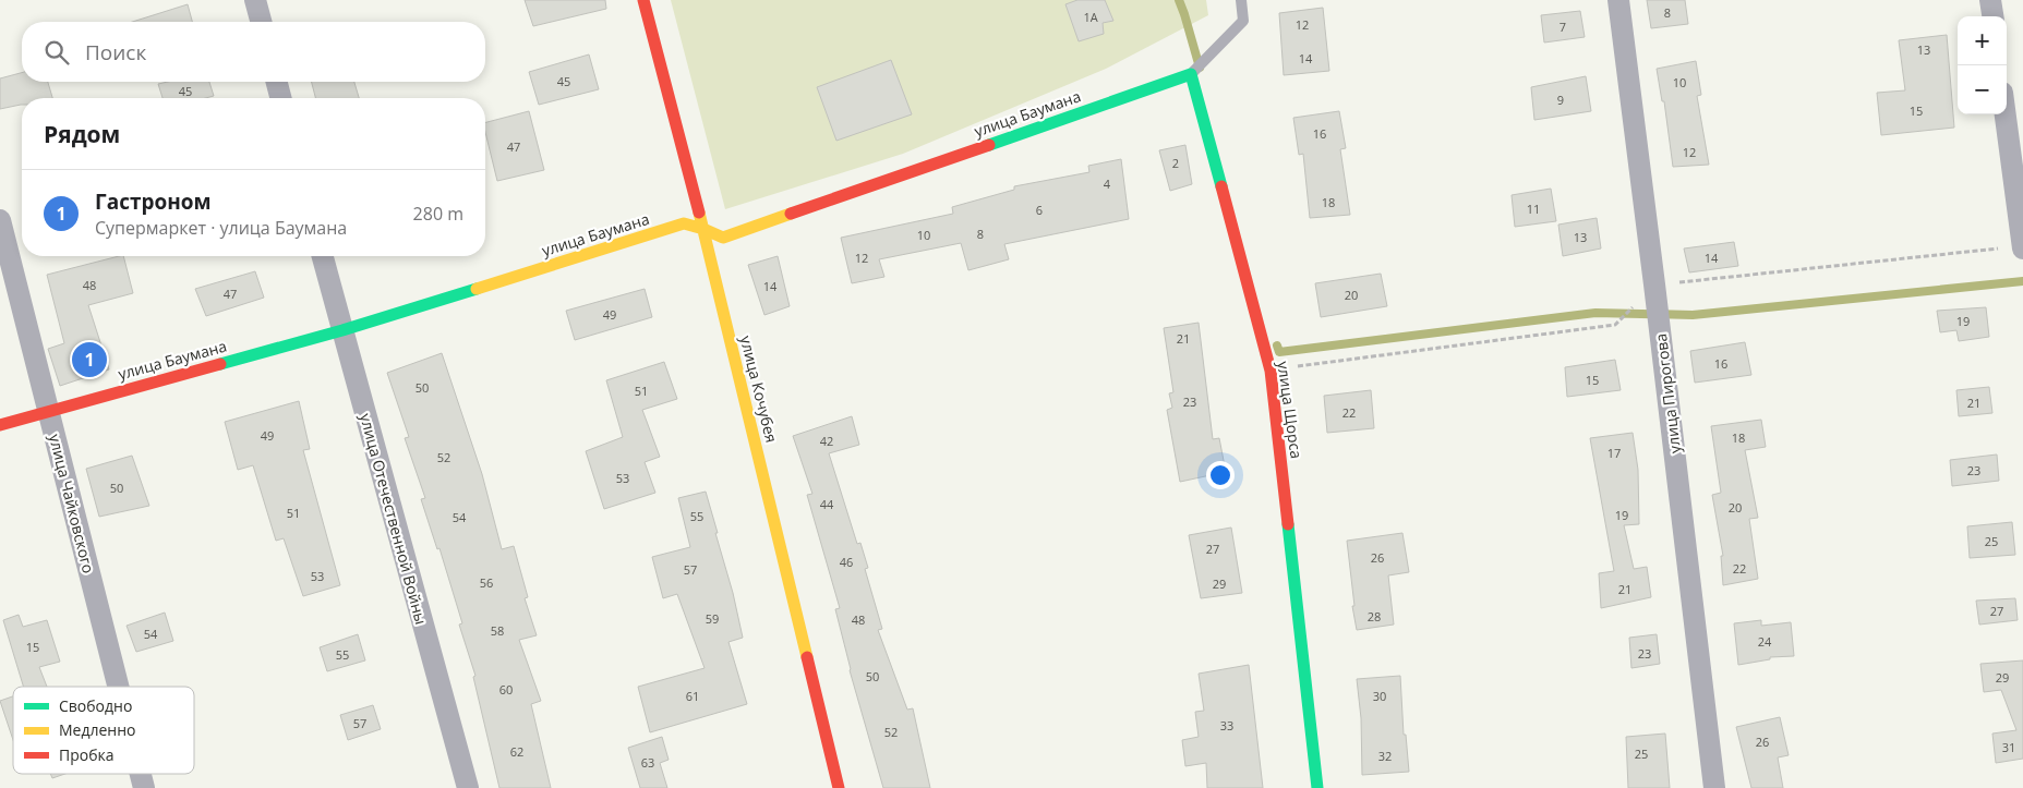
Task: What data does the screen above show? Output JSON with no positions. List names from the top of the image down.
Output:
{
  "streets": {
    "street": [
      "улица Баумана",
      "улица Кочубея",
      "улица Пирогова",
      "улица Щорса",
      "улица Чайковского",
      "улица Отечественной Войны"
    ]
  },
  "crossings": [
    ["улица Баумана", "улица Кочубея"],
    ["улица Баумана", "улица Щорса"],
    ["улица Баумана", "улица Чайковского"],
    ["улица Баумана", "улица Отечественной Войны"]
  ],
  "house_numbers": [
    "8",
    "1А",
    "12",
    "7",
    "13",
    "14",
    "45",
    "10",
    "45",
    "9",
    "15",
    "16",
    "47",
    "12",
    "2",
    "4",
    "18",
    "11",
    "6",
    "8",
    "10",
    "13",
    "12",
    "14",
    "48",
    "14",
    "47",
    "20",
    "49",
    "19",
    "21",
    "16",
    "15",
    "50",
    "51",
    "23",
    "21",
    "22",
    "49",
    "18",
    "42",
    "17",
    "52",
    "23",
    "53",
    "50",
    "44",
    "20",
    "51",
    "19",
    "55",
    "54",
    "25",
    "27",
    "26",
    "46",
    "22",
    "57",
    "53",
    "56",
    "29",
    "21",
    "27",
    "28",
    "59",
    "48",
    "58",
    "54",
    "24",
    "15",
    "23",
    "55",
    "50",
    "29",
    "60",
    "61",
    "30",
    "57",
    "33",
    "52",
    "26",
    "31",
    "62",
    "25",
    "32",
    "63"
  ],
  "legend": ["Свободно", "Медленно", "Пробка"],
  "page": {
    "map_buttons": ["+", "−"],
    "search": "Поиск",
    "heading": "Рядом",
    "list": [
      {
        "mark": "1",
        "name": "Гастроном",
        "note": "Супермаркет · улица Баумана",
        "value": "280 m"
      }
    ],
    "pins": "1"
  }
}
